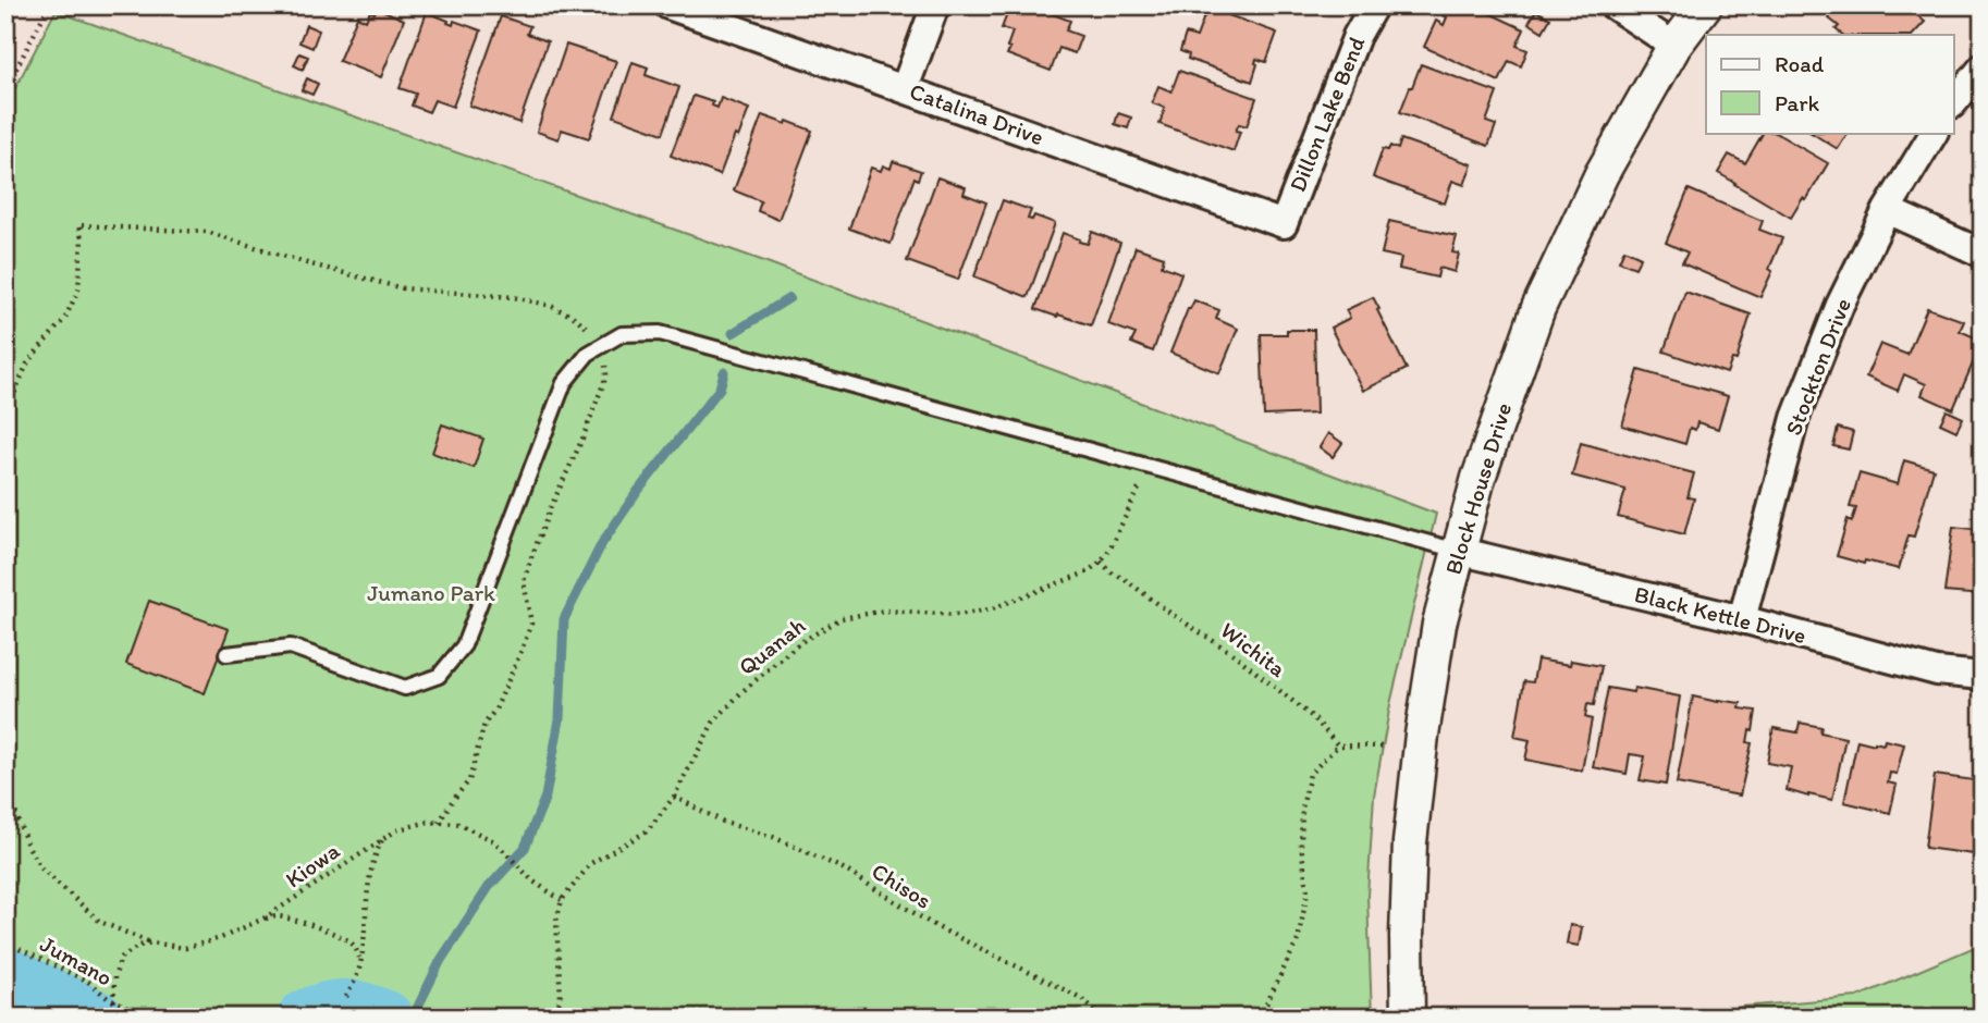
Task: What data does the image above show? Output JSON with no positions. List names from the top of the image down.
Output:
{
  "streets": {
    "street": [
      "Catalina Drive",
      "Dillon Lake Bend",
      "Stockton Drive",
      "Block House Drive",
      "Black Kettle Drive"
    ],
    "path": [
      "Quanah",
      "Wichita",
      "Kiowa",
      "Chisos",
      "Jumano"
    ]
  },
  "crossings": [
    ["Catalina Drive", "Dillon Lake Bend"],
    ["Stockton Drive", "Black Kettle Drive"],
    ["Block House Drive", "Black Kettle Drive"],
    ["Quanah", "Wichita"],
    ["Quanah", "Kiowa"],
    ["Quanah", "Chisos"]
  ],
  "parks": ["Jumano Park"],
  "legend": ["Road", "Park"]
}
